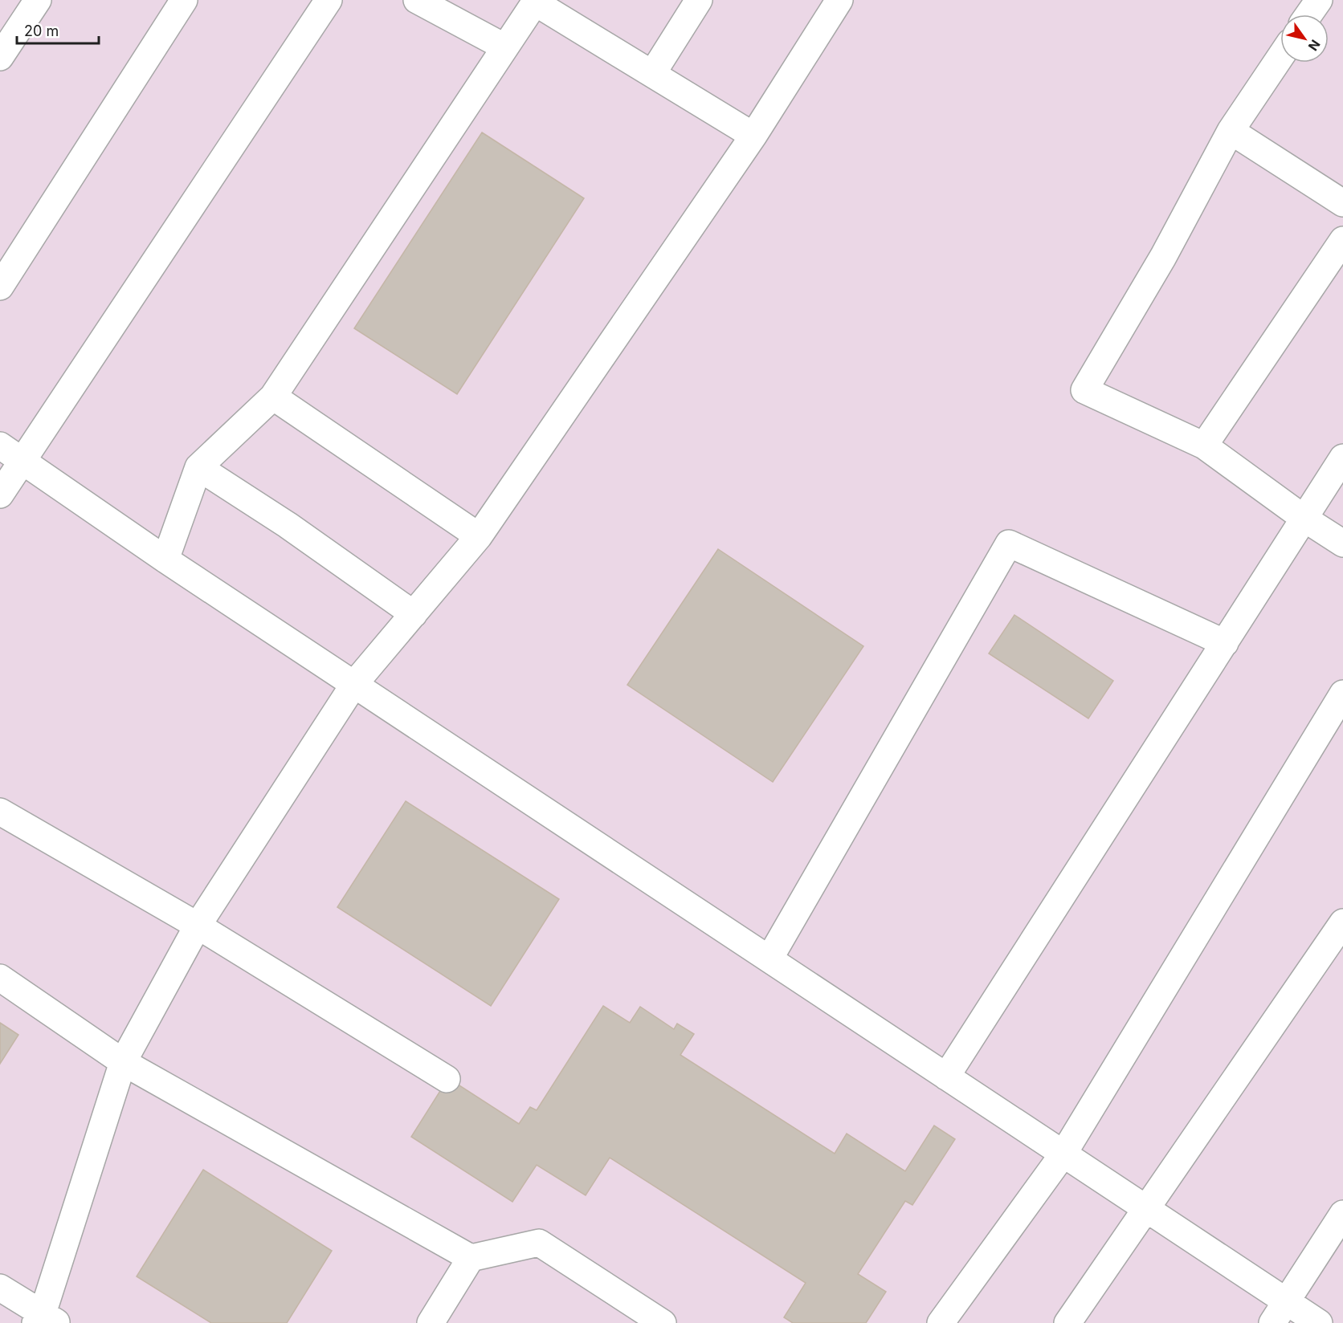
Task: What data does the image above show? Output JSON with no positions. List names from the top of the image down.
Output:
{
  "scale_bar": "20 m",
  "north": "bottom right"
}
